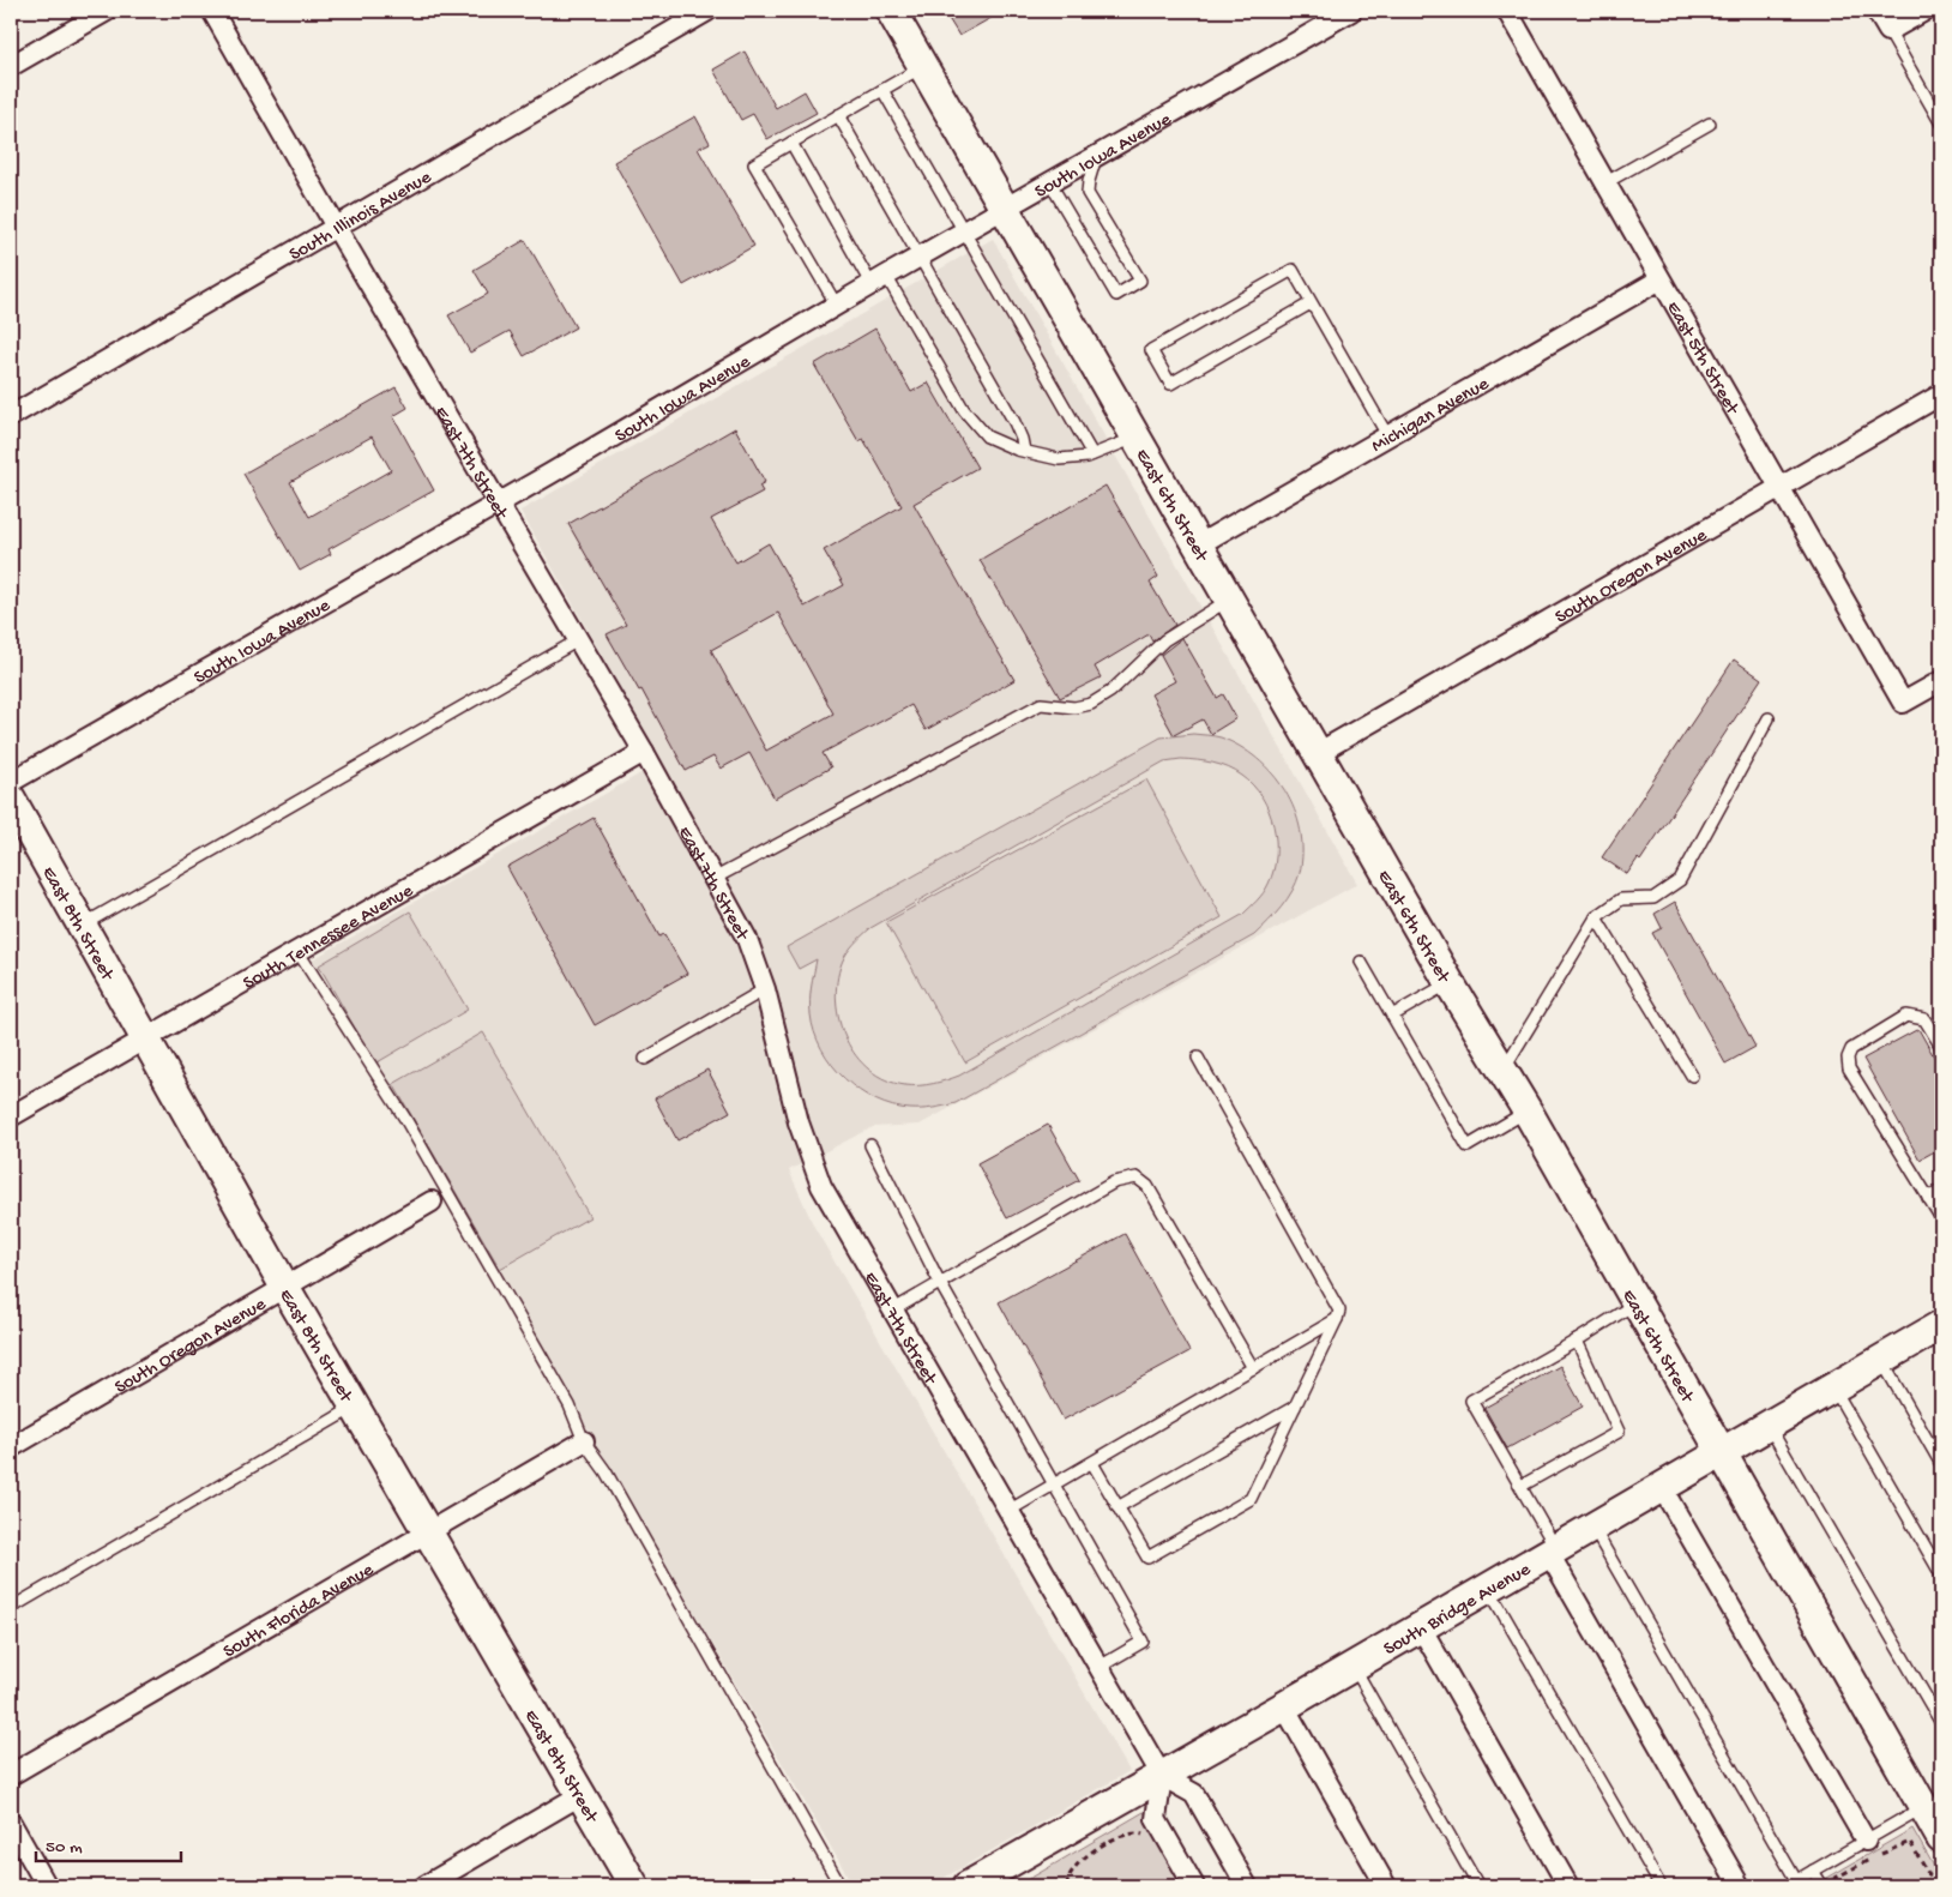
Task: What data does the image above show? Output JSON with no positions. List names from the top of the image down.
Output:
{
  "streets": {
    "street": [
      "South Iowa Avenue",
      "South Illinois Avenue",
      "East 5th Street",
      "Michigan Avenue",
      "East 7th Street",
      "East 6th Street",
      "South Oregon Avenue",
      "East 8th Street",
      "South Tennessee Avenue",
      "South Florida Avenue",
      "South Bridge Avenue"
    ]
  },
  "crossings": [
    ["South Iowa Avenue", "East 7th Street"],
    ["South Iowa Avenue", "East 6th Street"],
    ["South Illinois Avenue", "East 7th Street"],
    ["East 5th Street", "Michigan Avenue"],
    ["East 5th Street", "South Oregon Avenue"],
    ["Michigan Avenue", "East 6th Street"],
    ["East 7th Street", "South Tennessee Avenue"],
    ["East 7th Street", "South Bridge Avenue"],
    ["East 6th Street", "South Oregon Avenue"],
    ["East 6th Street", "South Bridge Avenue"],
    ["South Oregon Avenue", "East 8th Street"],
    ["East 8th Street", "South Tennessee Avenue"],
    ["East 8th Street", "South Florida Avenue"]
  ],
  "scale_bar": "50 m"
}
